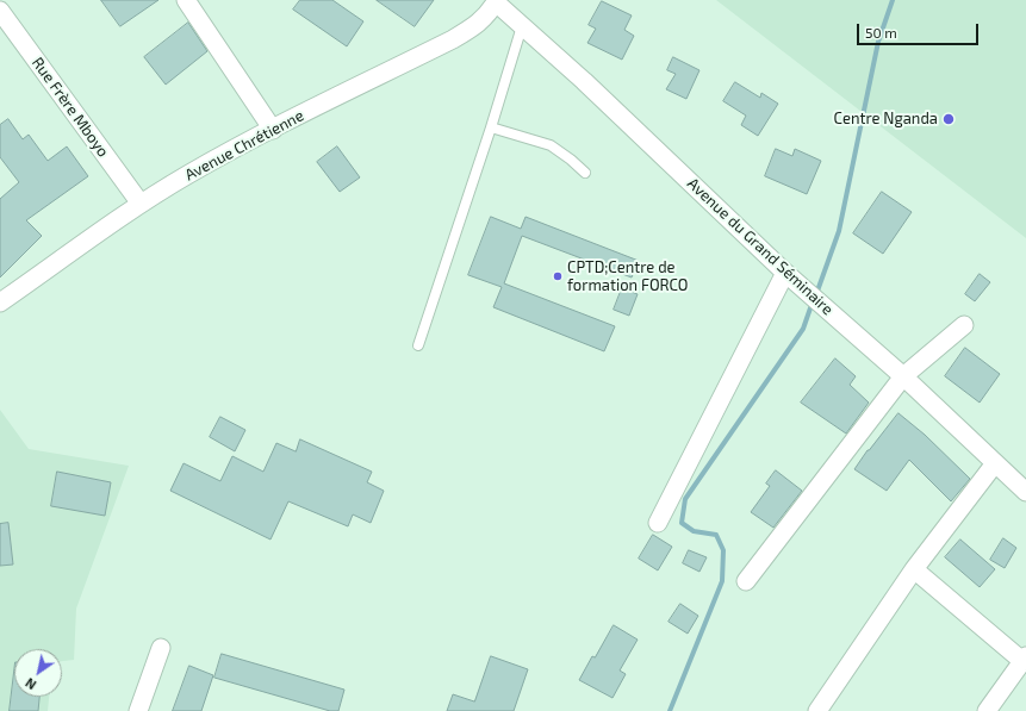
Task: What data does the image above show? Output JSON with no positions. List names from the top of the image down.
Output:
{
  "streets": {
    "street": ["Rue Frère Mboyo", "Avenue Chrétienne", "Avenue du Grand Séminaire"]
  },
  "crossings": [
    ["Rue Frère Mboyo", "Avenue Chrétienne"],
    ["Avenue Chrétienne", "Avenue du Grand Séminaire"]
  ],
  "places": ["Centre Nganda", "CPTD;Centre de formation FORCO"],
  "scale_bar": "50 m",
  "north": "bottom left"
}
